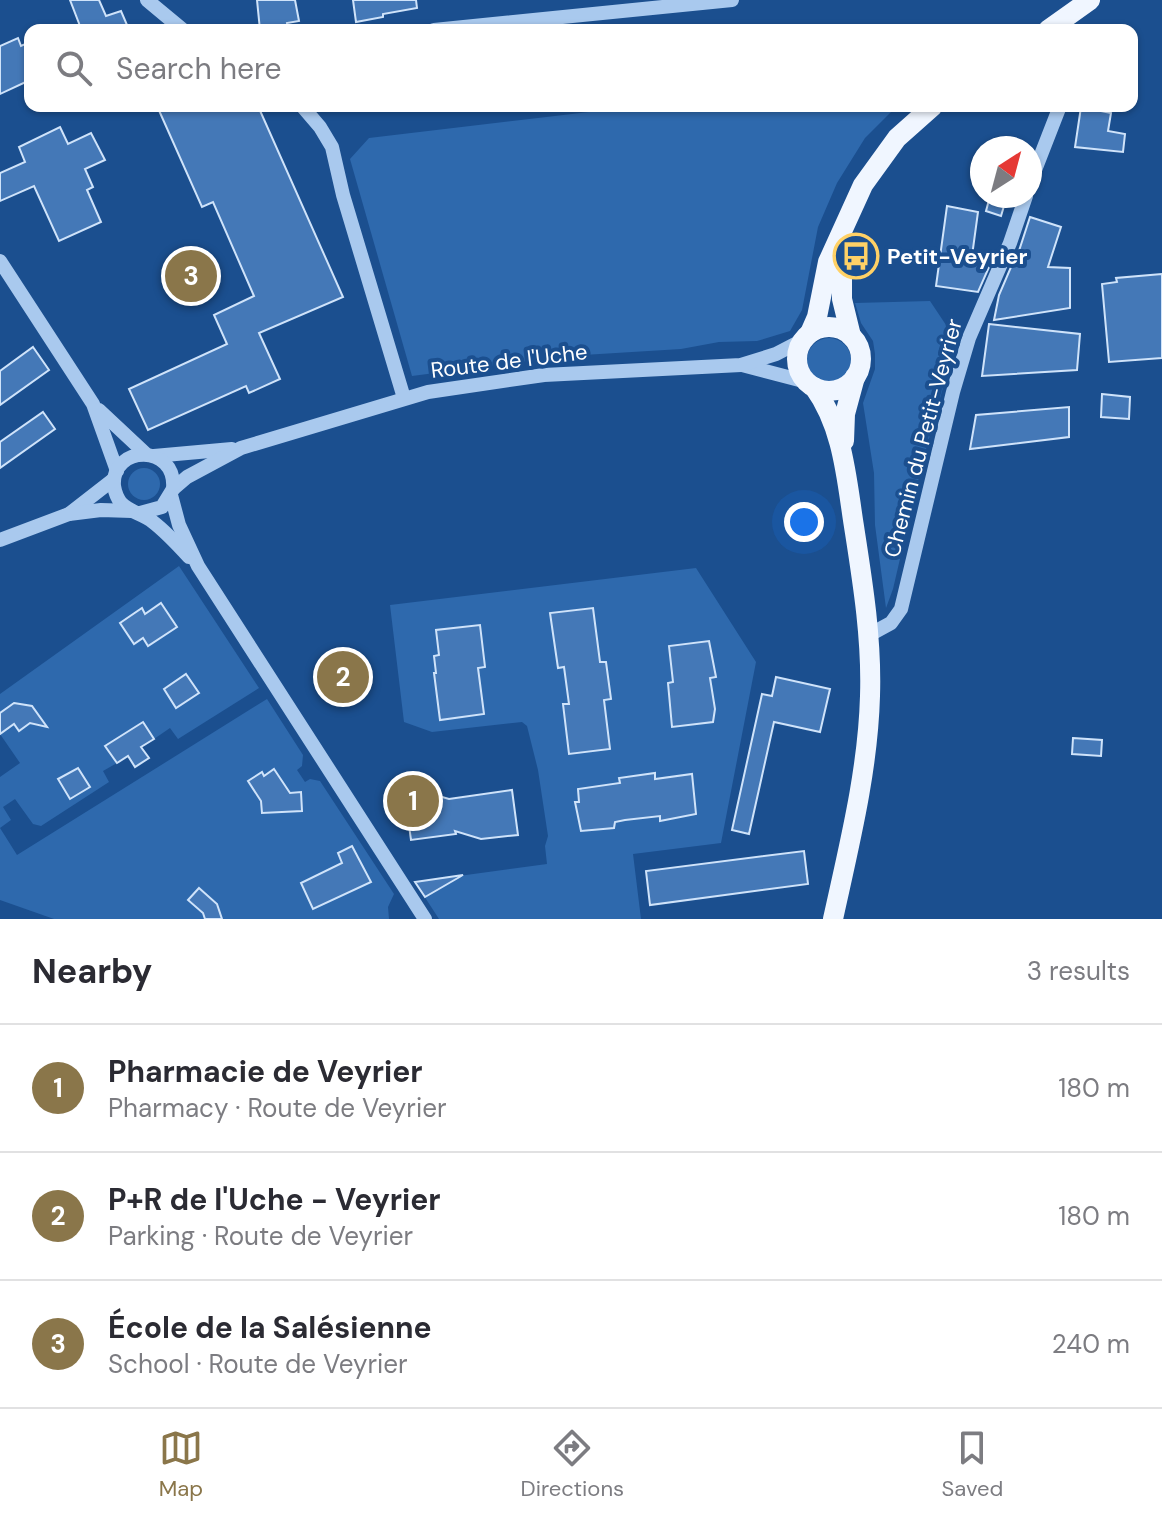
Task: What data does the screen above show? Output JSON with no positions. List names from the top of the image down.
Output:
{
  "streets": {
    "street": ["Route de l'Uche", "Chemin du Petit-Veyrier"]
  },
  "places": {
    "bus stop": ["Petit-Veyrier"]
  },
  "north": "top right",
  "page": {
    "search": "Search here",
    "pins": ["3", "2", "1"],
    "heading": ["Nearby", "3 results"],
    "list": [
      {
        "mark": "1",
        "name": "Pharmacie de Veyrier",
        "note": "Pharmacy · Route de Veyrier",
        "value": "180 m"
      },
      {
        "mark": "2",
        "name": "P+R de l'Uche - Veyrier",
        "note": "Parking · Route de Veyrier",
        "value": "180 m"
      },
      {
        "mark": "3",
        "name": "École de la Salésienne",
        "note": "School · Route de Veyrier",
        "value": "240 m"
      }
    ],
    "nav": ["Map", "Directions", "Saved"]
  }
}
